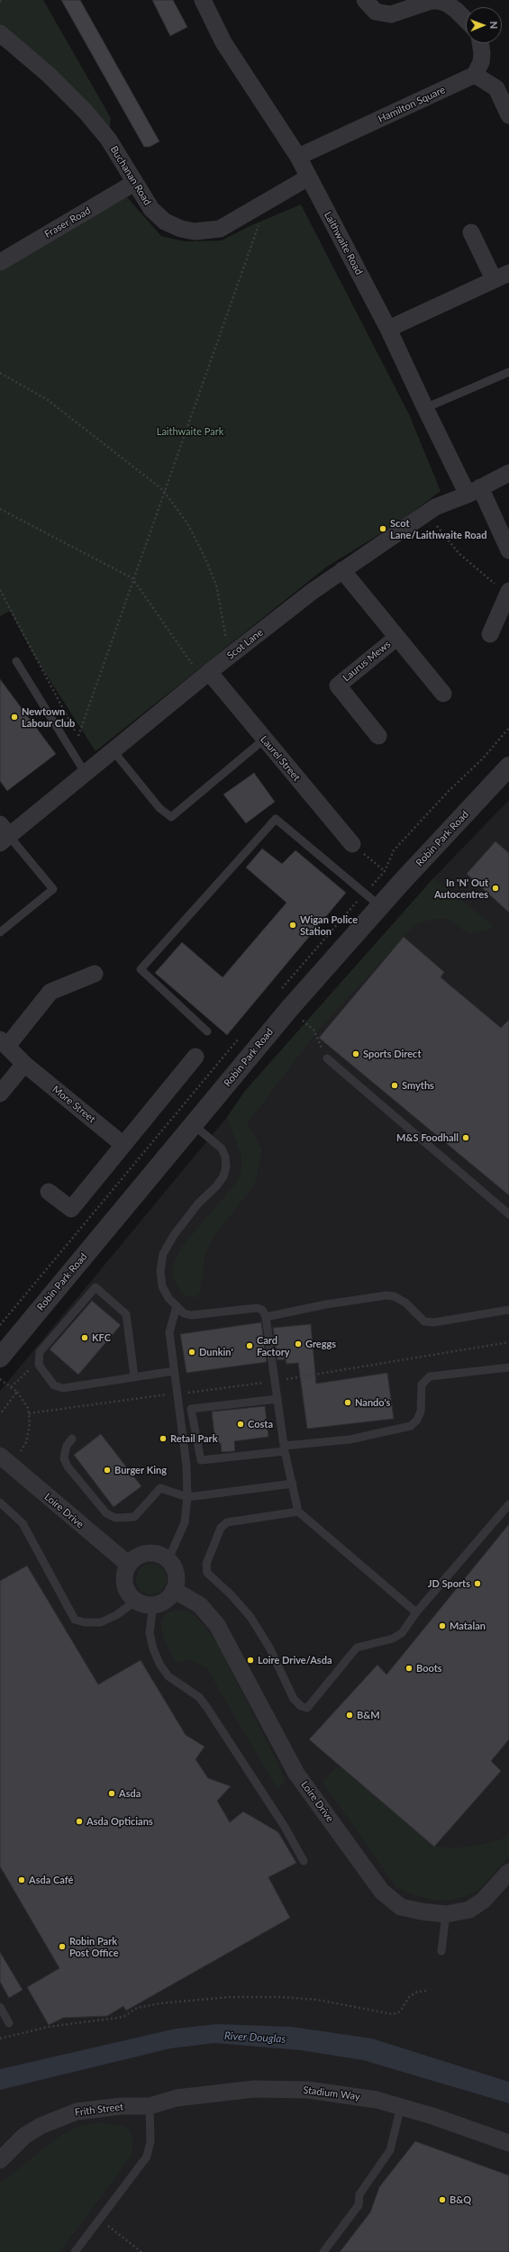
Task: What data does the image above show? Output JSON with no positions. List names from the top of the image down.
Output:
{
  "streets": {
    "street": [
      "Hamilton Square",
      "Buchanan Road",
      "Fraser Road",
      "Laithwaite Road",
      "Scot Lane",
      "Laurus Mews",
      "Laurel Street",
      "Robin Park Road",
      "More Street",
      "Loire Drive",
      "Stadium Way",
      "Frith Street"
    ]
  },
  "crossings": [
    ["Hamilton Square", "Laithwaite Road"],
    ["Buchanan Road", "Fraser Road"],
    ["Buchanan Road", "Laithwaite Road"],
    ["Laithwaite Road", "Scot Lane"],
    ["Scot Lane", "Laurus Mews"],
    ["Scot Lane", "Laurel Street"],
    ["Stadium Way", "Frith Street"]
  ],
  "water": ["River Douglas"],
  "parks": ["Laithwaite Park"],
  "places": [
    "Scot Lane/Laithwaite Road",
    "Newtown Labour Club",
    "In 'N' Out Autocentres",
    "Wigan Police Station",
    "Sports Direct",
    "Smyths",
    "M&S Foodhall",
    "KFC",
    "Greggs",
    "Card Factory",
    "Dunkin'",
    "Nando's",
    "Costa",
    "Retail Park",
    "Burger King",
    "JD Sports",
    "Matalan",
    "Loire Drive/Asda",
    "Boots",
    "B&M",
    "Asda",
    "Asda Opticians",
    "Asda Café",
    "Robin Park Post Office",
    "B&Q"
  ],
  "north": "right"
}
